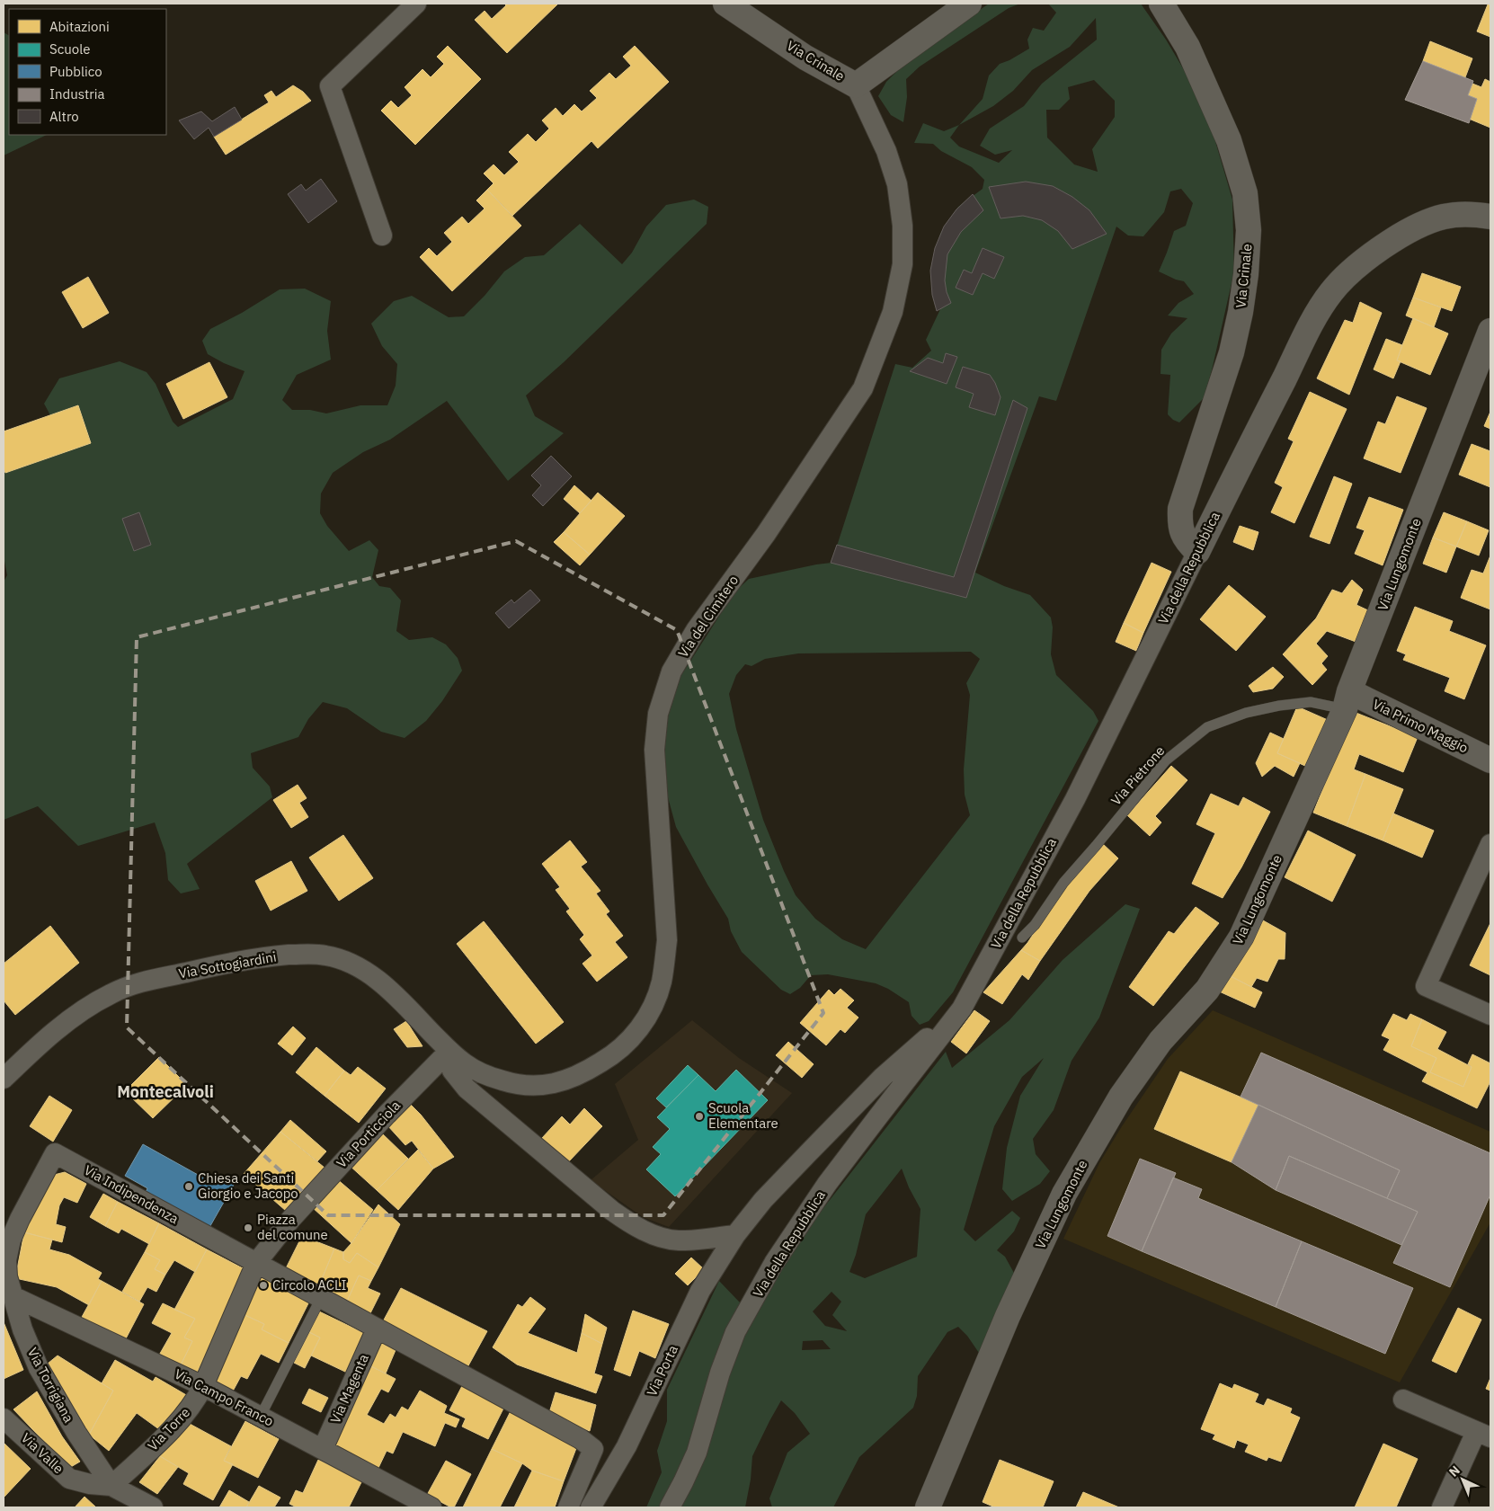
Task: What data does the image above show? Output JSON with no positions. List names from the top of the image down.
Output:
{
  "streets": {
    "street": [
      "Via Crinale",
      "Via Lungomonte",
      "Via della Repubblica",
      "Via del Cimitero",
      "Via Primo Maggio",
      "Via Sottogiardini",
      "Via Porticciola",
      "Via Indipendenza",
      "Via Porta",
      "Via Torrigiana",
      "Via Magenta",
      "Via Campo Franco",
      "Via Torre",
      "Via Valle"
    ],
    "lane": ["Via Pietrone"]
  },
  "crossings": [
    ["Via Crinale", "Via della Repubblica"],
    ["Via Crinale", "Via del Cimitero"],
    ["Via Lungomonte", "Via Primo Maggio"],
    ["Via Lungomonte", "Via Pietrone"],
    ["Via della Repubblica", "Via Porta"],
    ["Via del Cimitero", "Via Sottogiardini"],
    ["Via del Cimitero", "Via Porticciola"],
    ["Via Primo Maggio", "Via Pietrone"],
    ["Via Sottogiardini", "Via Porticciola"],
    ["Via Porticciola", "Via Indipendenza"],
    ["Via Porticciola", "Via Torre"],
    ["Via Indipendenza", "Via Torrigiana"],
    ["Via Indipendenza", "Via Torre"],
    ["Via Torrigiana", "Via Campo Franco"],
    ["Via Torrigiana", "Via Torre"],
    ["Via Torrigiana", "Via Valle"],
    ["Via Magenta", "Via Campo Franco"],
    ["Via Campo Franco", "Via Torre"],
    ["Via Torre", "Via Valle"]
  ],
  "districts": ["Montecalvoli"],
  "places": [
    "Scuola Elementare",
    "Chiesa dei Santi Giorgio e Jacopo",
    "Piazza del comune",
    "Circolo ACLI"
  ],
  "legend": [
    "Abitazioni",
    "Scuole",
    "Pubblico",
    "Industria",
    "Altro"
  ],
  "north": "top left"
}
